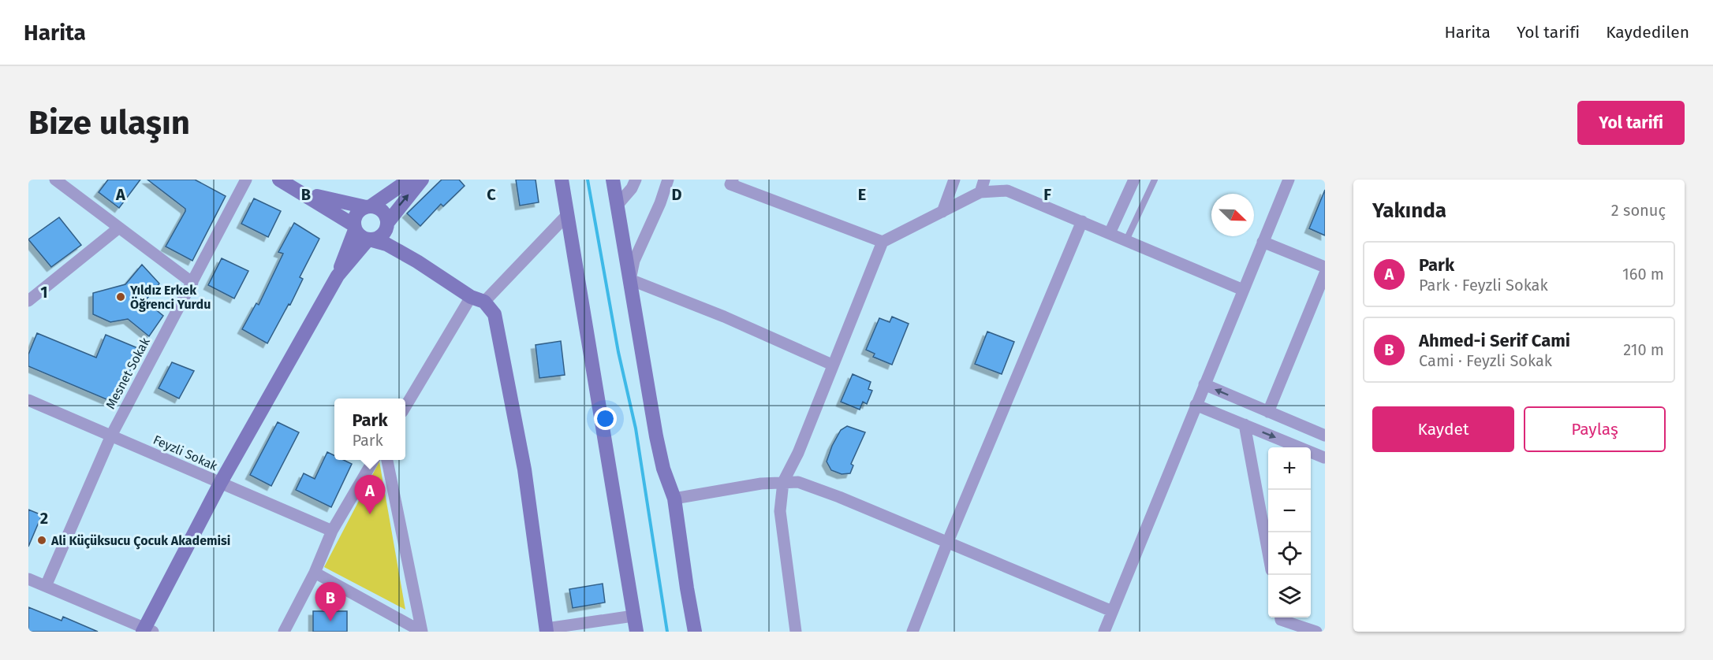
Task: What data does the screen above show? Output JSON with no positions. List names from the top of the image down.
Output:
{
  "streets": {
    "street": ["Mesnet Sokak", "Feyzli Sokak"]
  },
  "crossings": [
    ["Mesnet Sokak", "Feyzli Sokak"]
  ],
  "places": ["Yıldız Erkek Öğrenci Yurdu", "Ali Küçüksucu Çocuk Akademisi"],
  "north": "bottom right",
  "page": {
    "header": "Harita",
    "nav": ["Harita", "Yol tarifi", "Kaydedilen"],
    "buttons": [
      "Yol tarifi",
      ["Kaydet", "Paylaş"]
    ],
    "title": "Bize ulaşın",
    "heading": ["Yakında", "2 sonuç"],
    "list": [
      {
        "mark": "A",
        "name": "Park",
        "note": "Park · Feyzli Sokak",
        "value": "160 m"
      },
      {
        "mark": "B",
        "name": "Ahmed-i Serif Cami",
        "note": "Cami · Feyzli Sokak",
        "value": "210 m"
      }
    ],
    "popup": ["Park", "Park"],
    "map_buttons": ["+", "−"],
    "pins": ["A", "B"]
  },
  "grid": {
    "columns": [
      "A",
      "B",
      "C",
      "D",
      "E",
      "F"
    ],
    "rows": ["1", "2"]
  }
}
